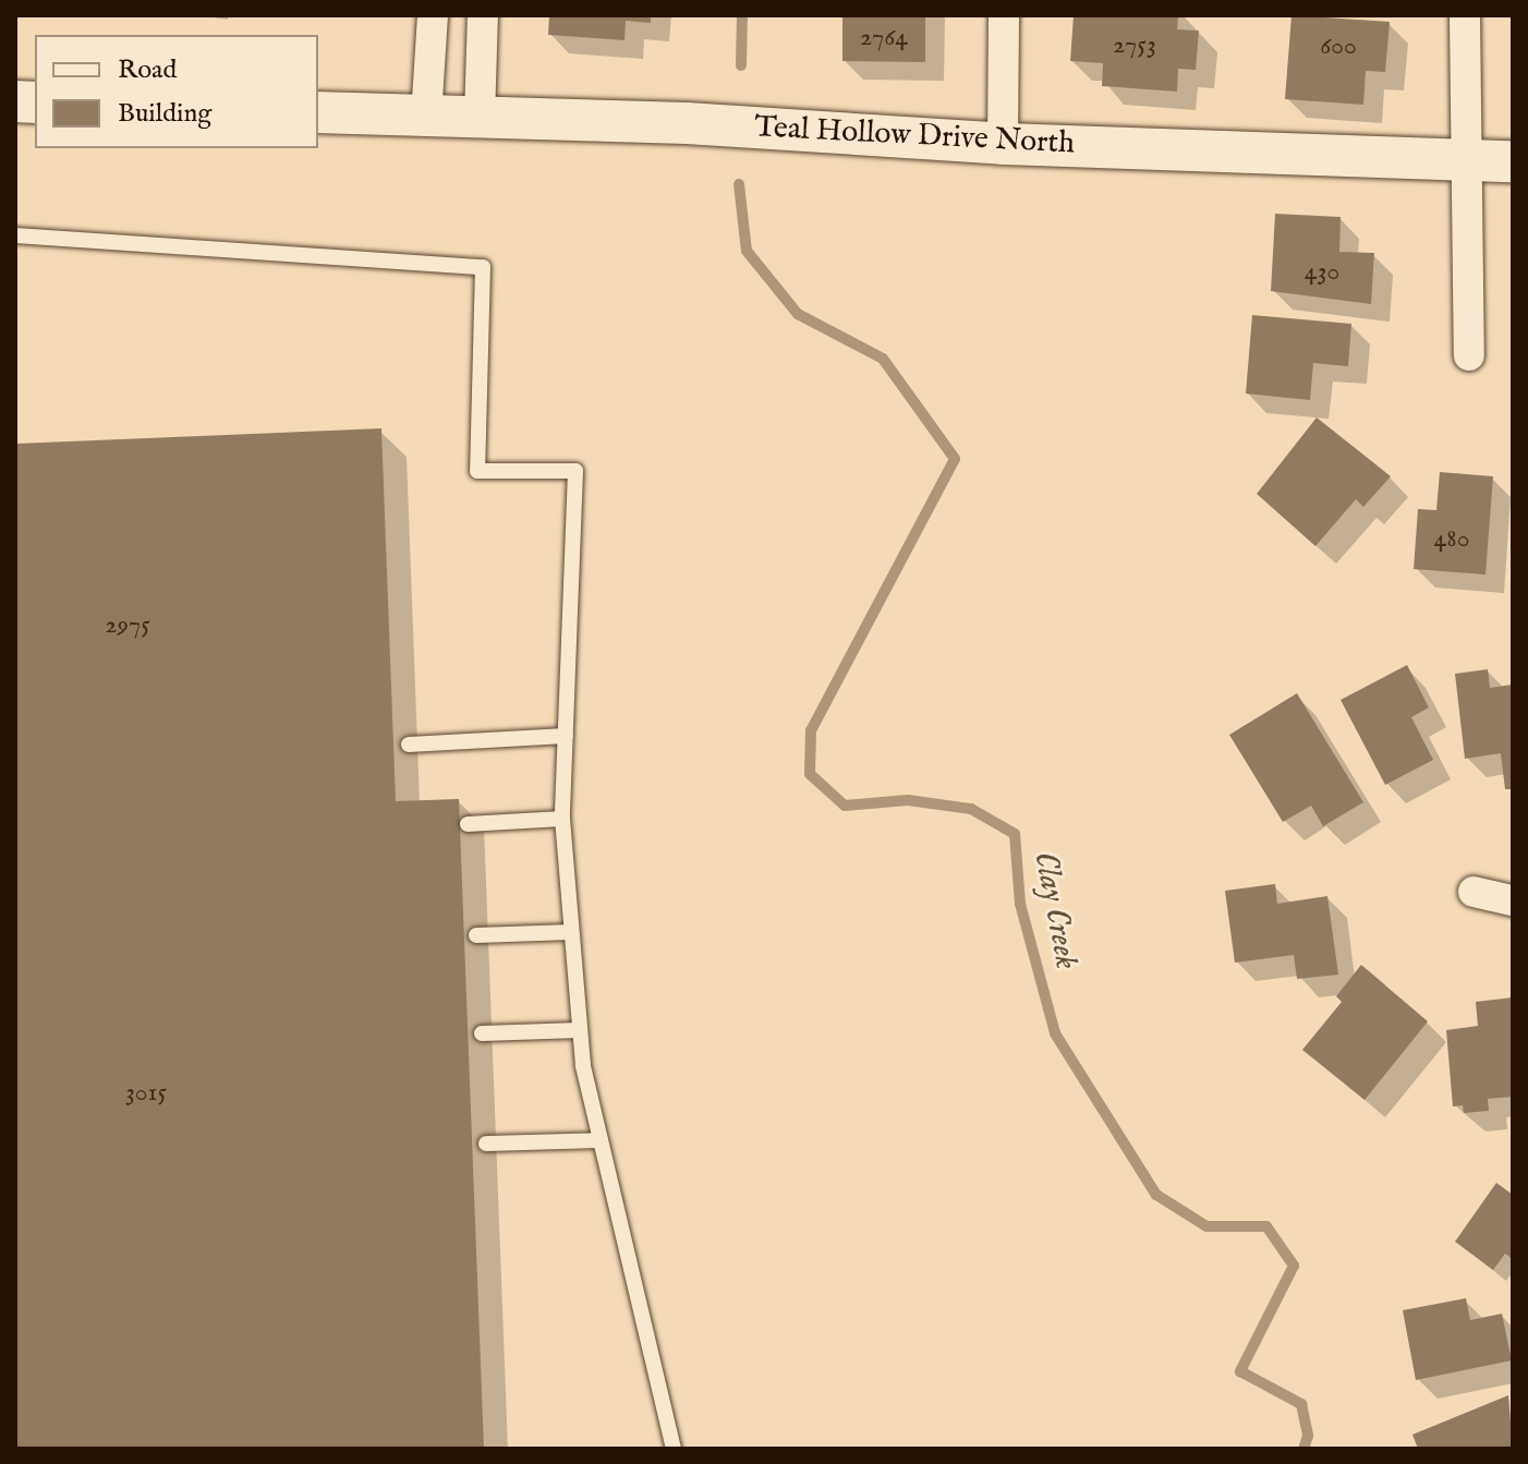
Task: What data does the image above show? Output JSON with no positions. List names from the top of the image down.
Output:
{
  "streets": {
    "street": ["Teal Hollow Drive North"]
  },
  "water": ["Clay Creek"],
  "house_numbers": [
    "2764",
    "2753",
    "600",
    "430",
    "480",
    "2975",
    "3015"
  ],
  "legend": ["Road", "Building"]
}
